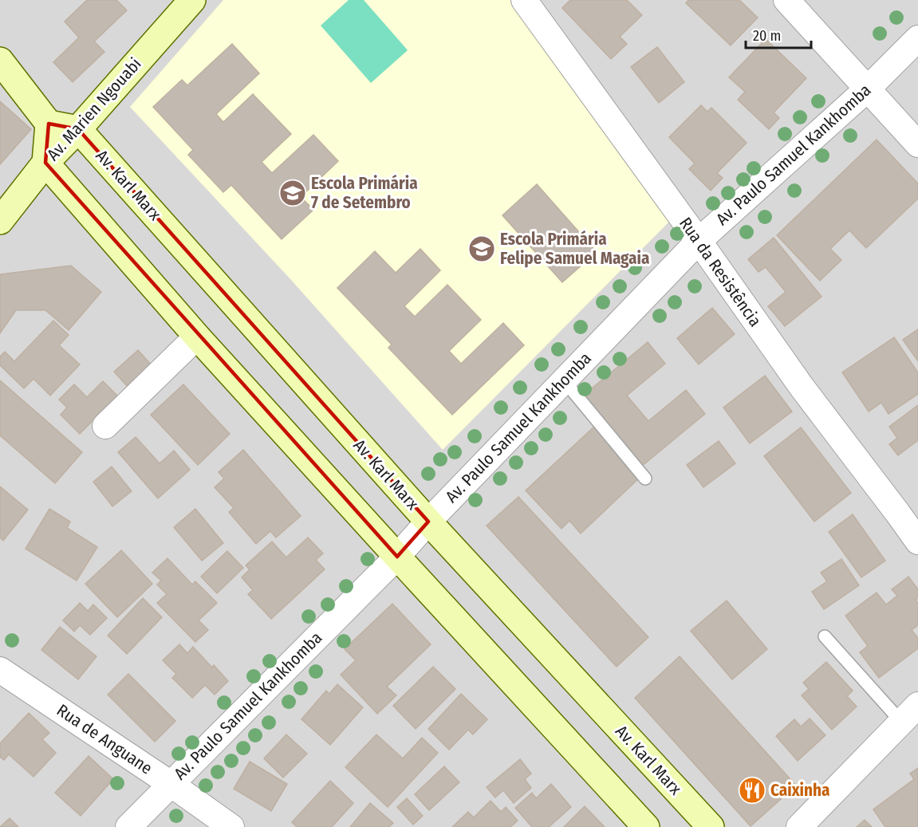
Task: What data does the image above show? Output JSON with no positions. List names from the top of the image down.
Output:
{
  "streets": {
    "street": [
      "Av. Marien Ngouabi",
      "Av. Paulo Samuel Kankhomba",
      "Av. Karl Marx",
      "Rua da Resistência",
      "Rua de Anguane"
    ]
  },
  "crossings": [
    ["Av. Marien Ngouabi", "Av. Karl Marx"],
    ["Av. Paulo Samuel Kankhomba", "Av. Karl Marx"],
    ["Av. Paulo Samuel Kankhomba", "Rua da Resistência"],
    ["Av. Paulo Samuel Kankhomba", "Rua de Anguane"]
  ],
  "places": {
    "school or university": ["Escola Primária 7 de Setembro", "Escola Primária Felipe Samuel Magaia"],
    "restaurant": ["Caixinha"]
  },
  "scale_bar": "20 m"
}
